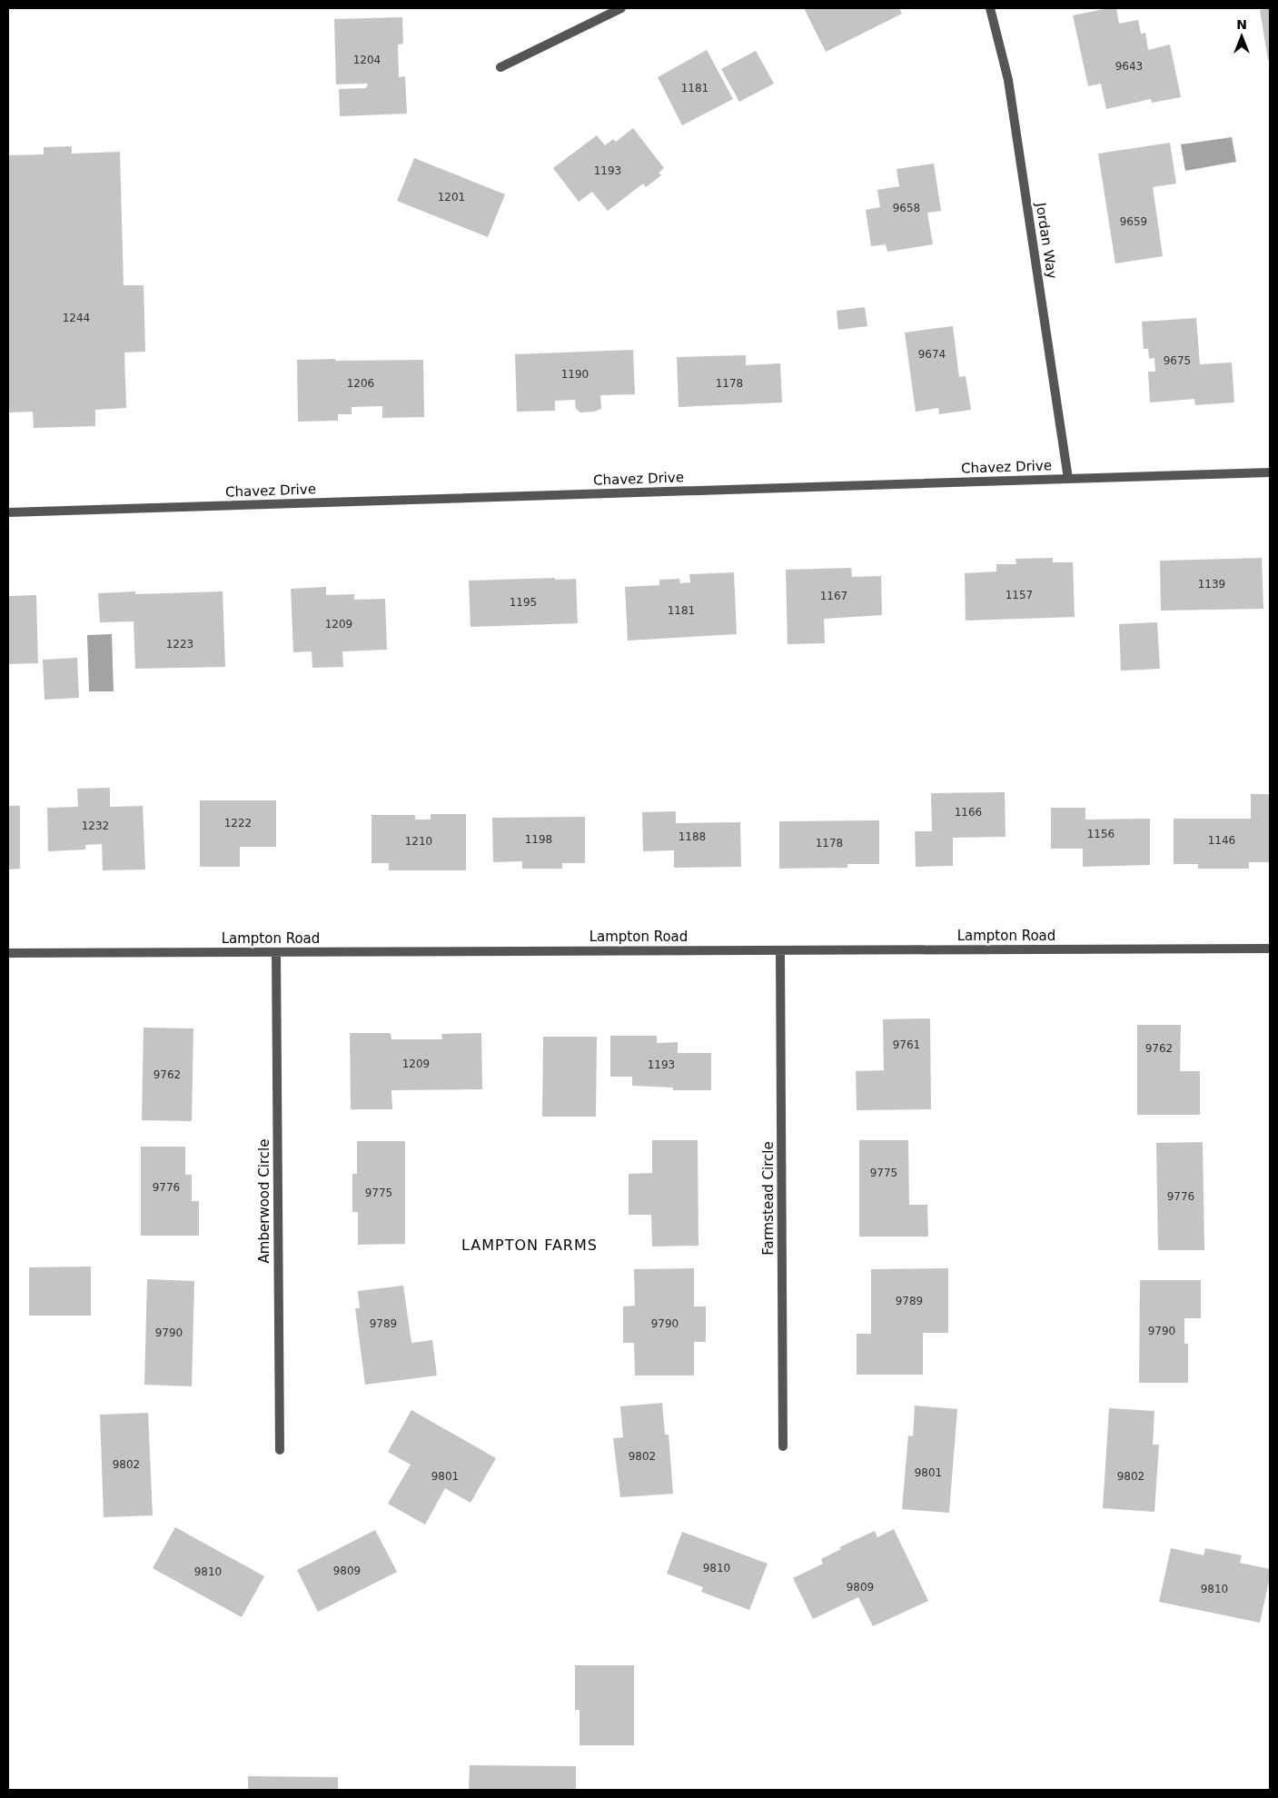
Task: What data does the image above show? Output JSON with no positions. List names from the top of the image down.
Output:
{
  "streets": {
    "street": [
      "Jordan Way",
      "Chavez Drive",
      "Lampton Road",
      "Farmstead Circle",
      "Amberwood Circle"
    ]
  },
  "crossings": [
    ["Jordan Way", "Chavez Drive"],
    ["Lampton Road", "Farmstead Circle"],
    ["Lampton Road", "Amberwood Circle"]
  ],
  "districts": ["LAMPTON FARMS"],
  "house_numbers": [
    "1204",
    "9643",
    "1181",
    "1193",
    "1201",
    "9658",
    "9659",
    "1244",
    "9674",
    "9675",
    "1190",
    "1206",
    "1178",
    "1139",
    "1157",
    "1167",
    "1195",
    "1181",
    "1209",
    "1223",
    "1166",
    "1222",
    "1232",
    "1156",
    "1188",
    "1198",
    "1146",
    "1210",
    "1178",
    "9761",
    "9762",
    "1209",
    "1193",
    "9762",
    "9775",
    "9776",
    "9775",
    "9776",
    "9789",
    "9789",
    "9790",
    "9790",
    "9790",
    "9802",
    "9802",
    "9801",
    "9801",
    "9802",
    "9810",
    "9809",
    "9810",
    "9809",
    "9810"
  ],
  "north": "top"
}
